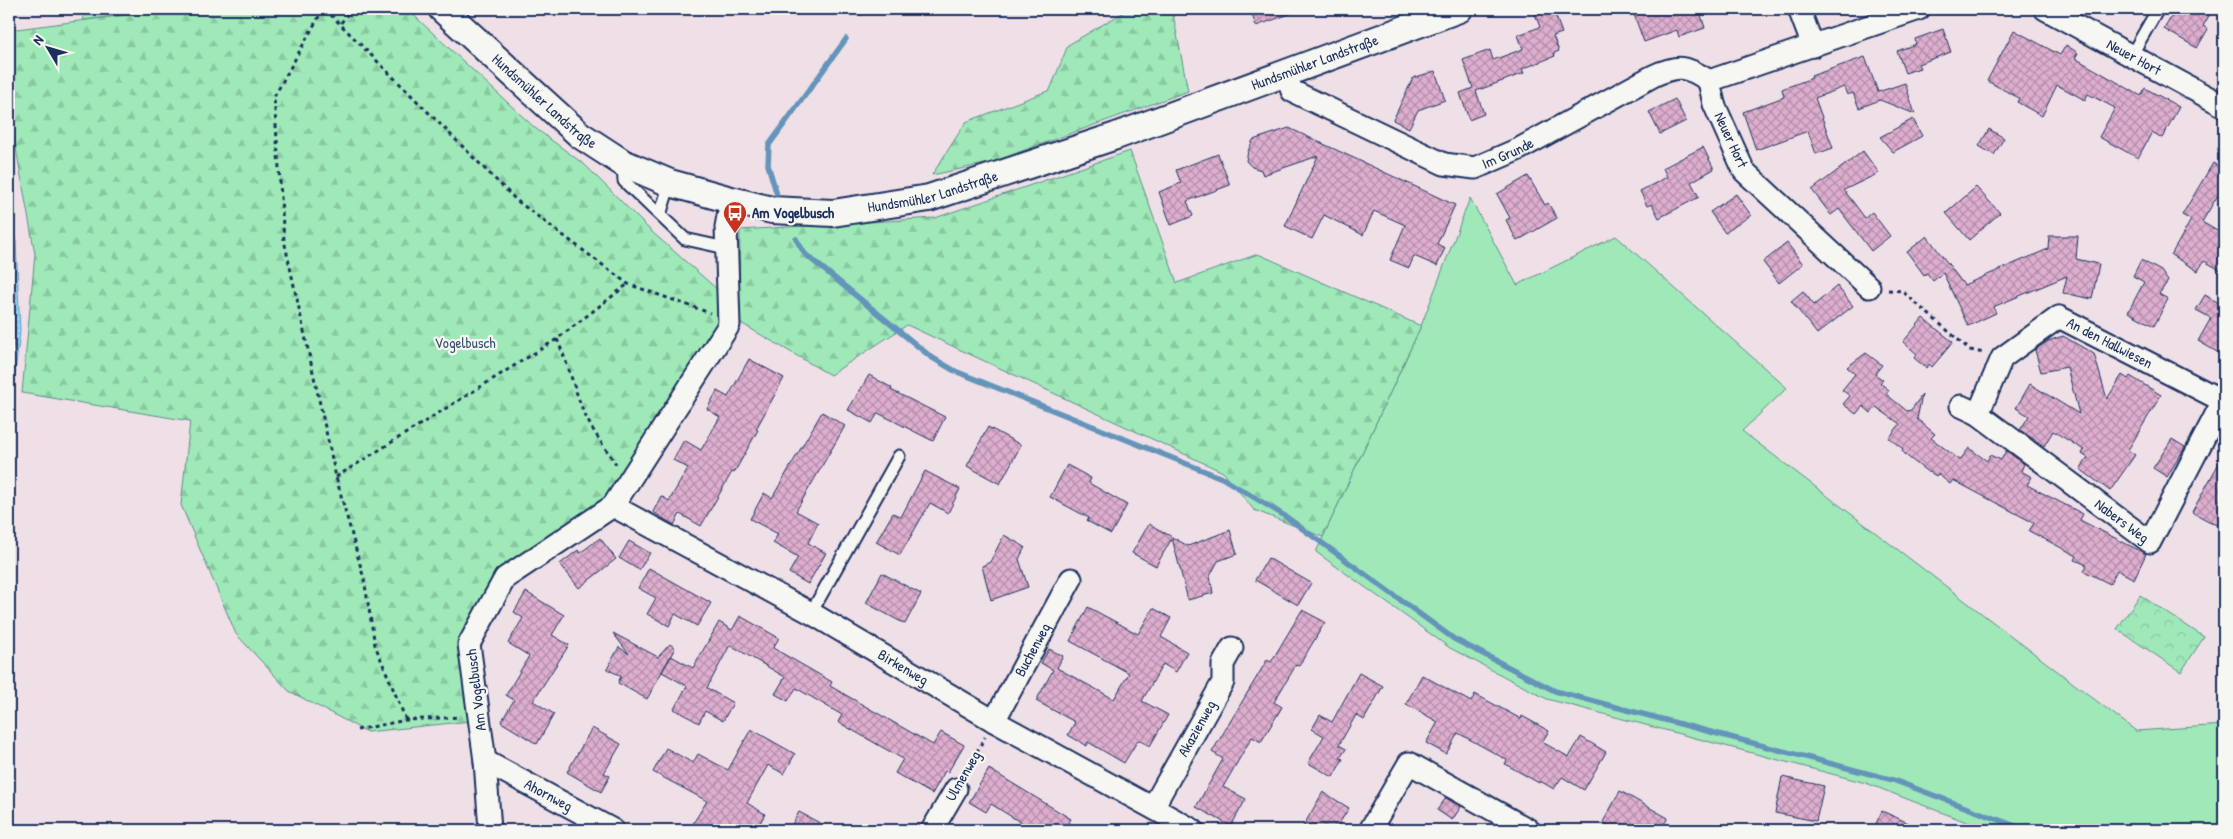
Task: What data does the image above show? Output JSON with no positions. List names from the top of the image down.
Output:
{
  "streets": {
    "street": [
      "Neuer Hort",
      "Hundsmühler Landstraße",
      "Im Grunde",
      "An den Hallwiesen",
      "Nabers Weg",
      "Buchenweg",
      "Birkenweg",
      "Am Vogelbusch",
      "Akazienweg",
      "Ulmenweg",
      "Ahornweg"
    ]
  },
  "crossings": [
    ["Neuer Hort", "Im Grunde"],
    ["Hundsmühler Landstraße", "Im Grunde"],
    ["Hundsmühler Landstraße", "Am Vogelbusch"],
    ["An den Hallwiesen", "Nabers Weg"],
    ["Buchenweg", "Birkenweg"],
    ["Buchenweg", "Ulmenweg"],
    ["Birkenweg", "Am Vogelbusch"],
    ["Birkenweg", "Akazienweg"],
    ["Birkenweg", "Ulmenweg"],
    ["Am Vogelbusch", "Ahornweg"]
  ],
  "parks": ["Vogelbusch"],
  "places": {
    "bus stop": ["Am Vogelbusch"]
  },
  "north": "top left"
}
